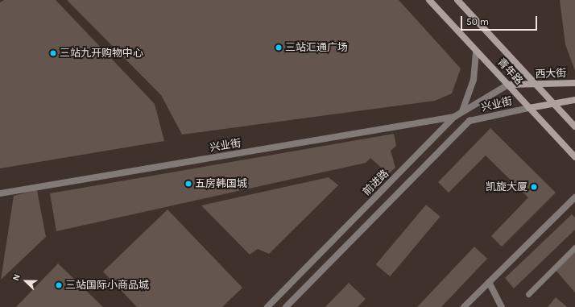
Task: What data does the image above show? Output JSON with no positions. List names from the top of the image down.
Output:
{
  "streets": {
    "main road": ["青年路", "西大街"],
    "street": ["兴业街", "前进路"]
  },
  "crossings": [
    ["青年路", "西大街"],
    ["青年路", "兴业街"],
    ["青年路", "前进路"],
    ["西大街", "前进路"],
    ["兴业街", "前进路"]
  ],
  "places": [
    "三站汇通广场",
    "三站九开购物中心",
    "五房韩国城",
    "凯旋大厦",
    "三站国际小商品城"
  ],
  "scale_bar": "50 m",
  "north": "left"
}
